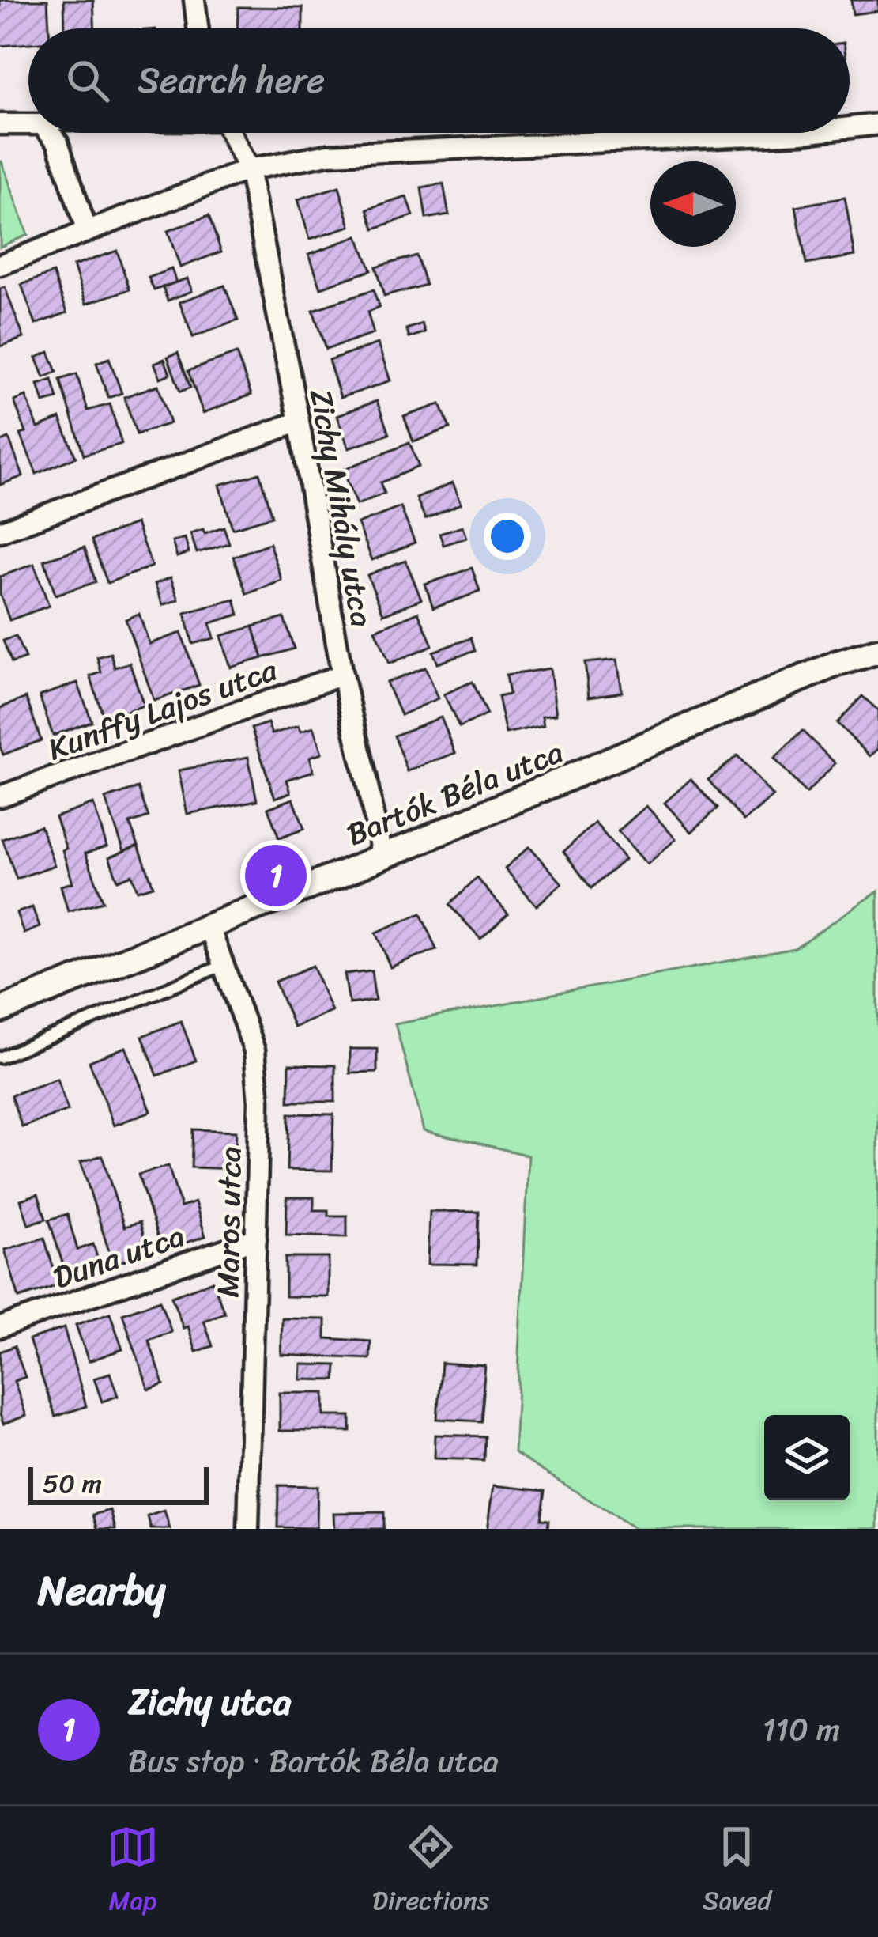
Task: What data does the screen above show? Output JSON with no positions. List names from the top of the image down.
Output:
{
  "streets": {
    "street": [
      "Zichy Mihály utca",
      "Kunffy Lajos utca",
      "Bartók Béla utca",
      "Maros utca",
      "Duna utca"
    ]
  },
  "crossings": [
    ["Zichy Mihály utca", "Kunffy Lajos utca"],
    ["Zichy Mihály utca", "Bartók Béla utca"],
    ["Bartók Béla utca", "Maros utca"],
    ["Maros utca", "Duna utca"]
  ],
  "scale_bar": "50 m",
  "north": "left",
  "page": {
    "search": "Search here",
    "pins": "1",
    "scale": "50 m",
    "heading": "Nearby",
    "list": [
      {
        "mark": "1",
        "name": "Zichy utca",
        "note": "Bus stop · Bartók Béla utca",
        "value": "110 m"
      }
    ],
    "nav": ["Map", "Directions", "Saved"]
  }
}
